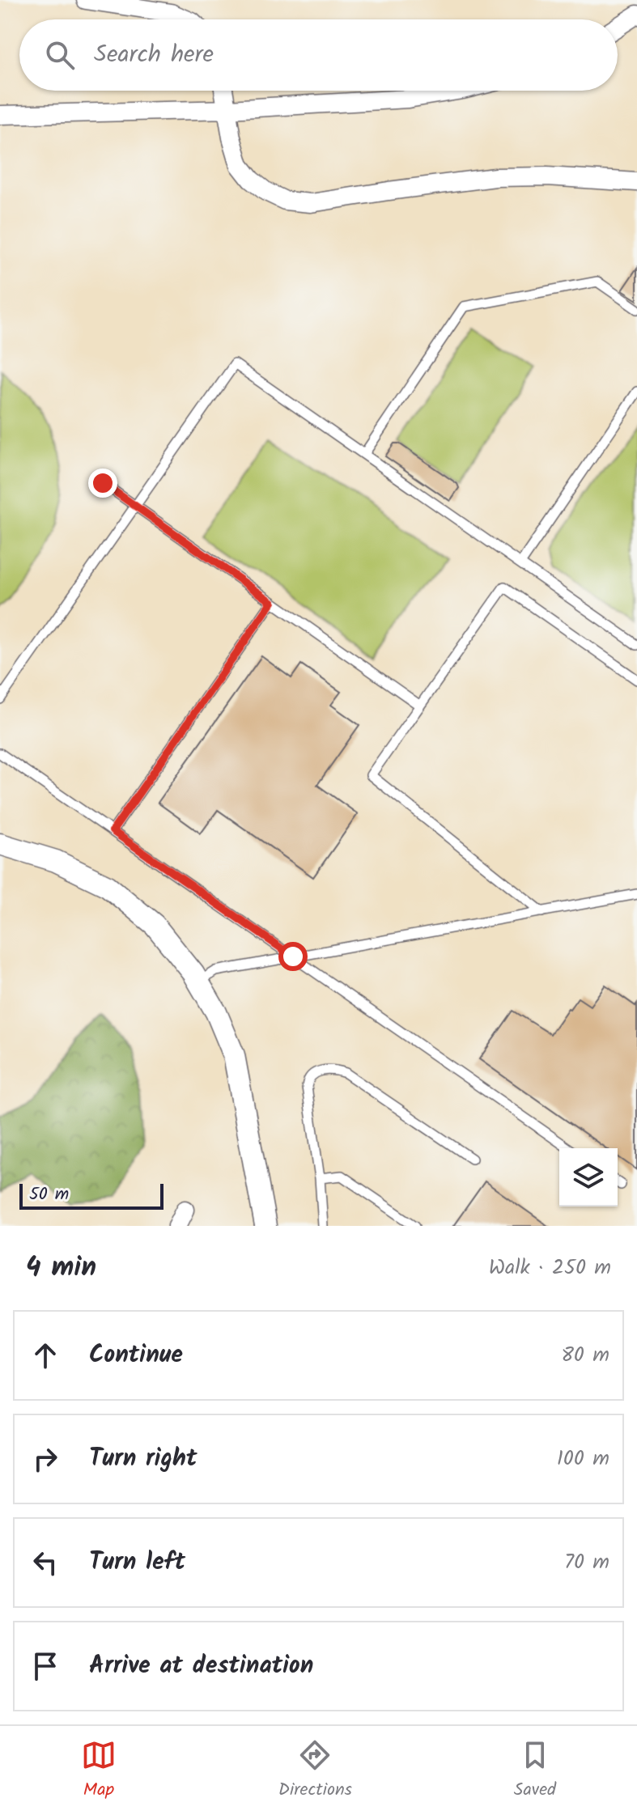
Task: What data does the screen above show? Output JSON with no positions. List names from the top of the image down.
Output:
{
  "scale_bar": "50 m",
  "page": {
    "search": "Search here",
    "scale": "50 m",
    "heading": ["4 min", "Walk · 250 m"],
    "list": [
      ["Continue", "80 m"],
      ["Turn right", "100 m"],
      ["Turn left", "70 m"],
      "Arrive at destination"
    ],
    "nav": ["Map", "Directions", "Saved"]
  }
}
